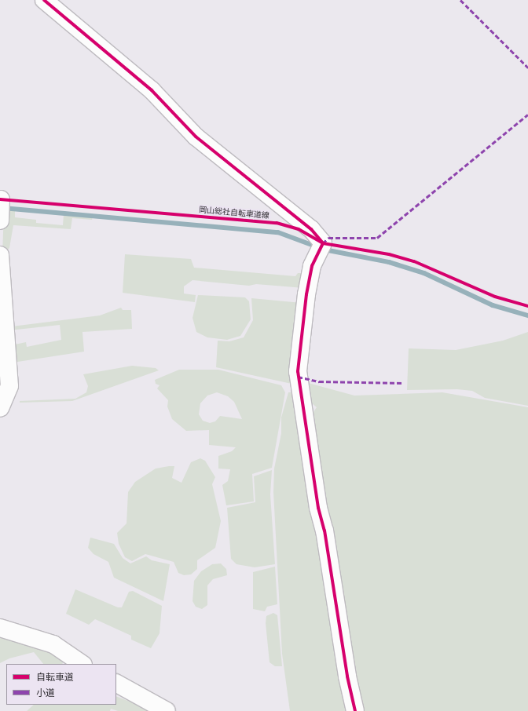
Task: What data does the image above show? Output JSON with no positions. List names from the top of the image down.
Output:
{
  "streets": {
    "cycle path": ["岡山総社自転車道線"]
  },
  "legend": ["自転車道", "小道"]
}
